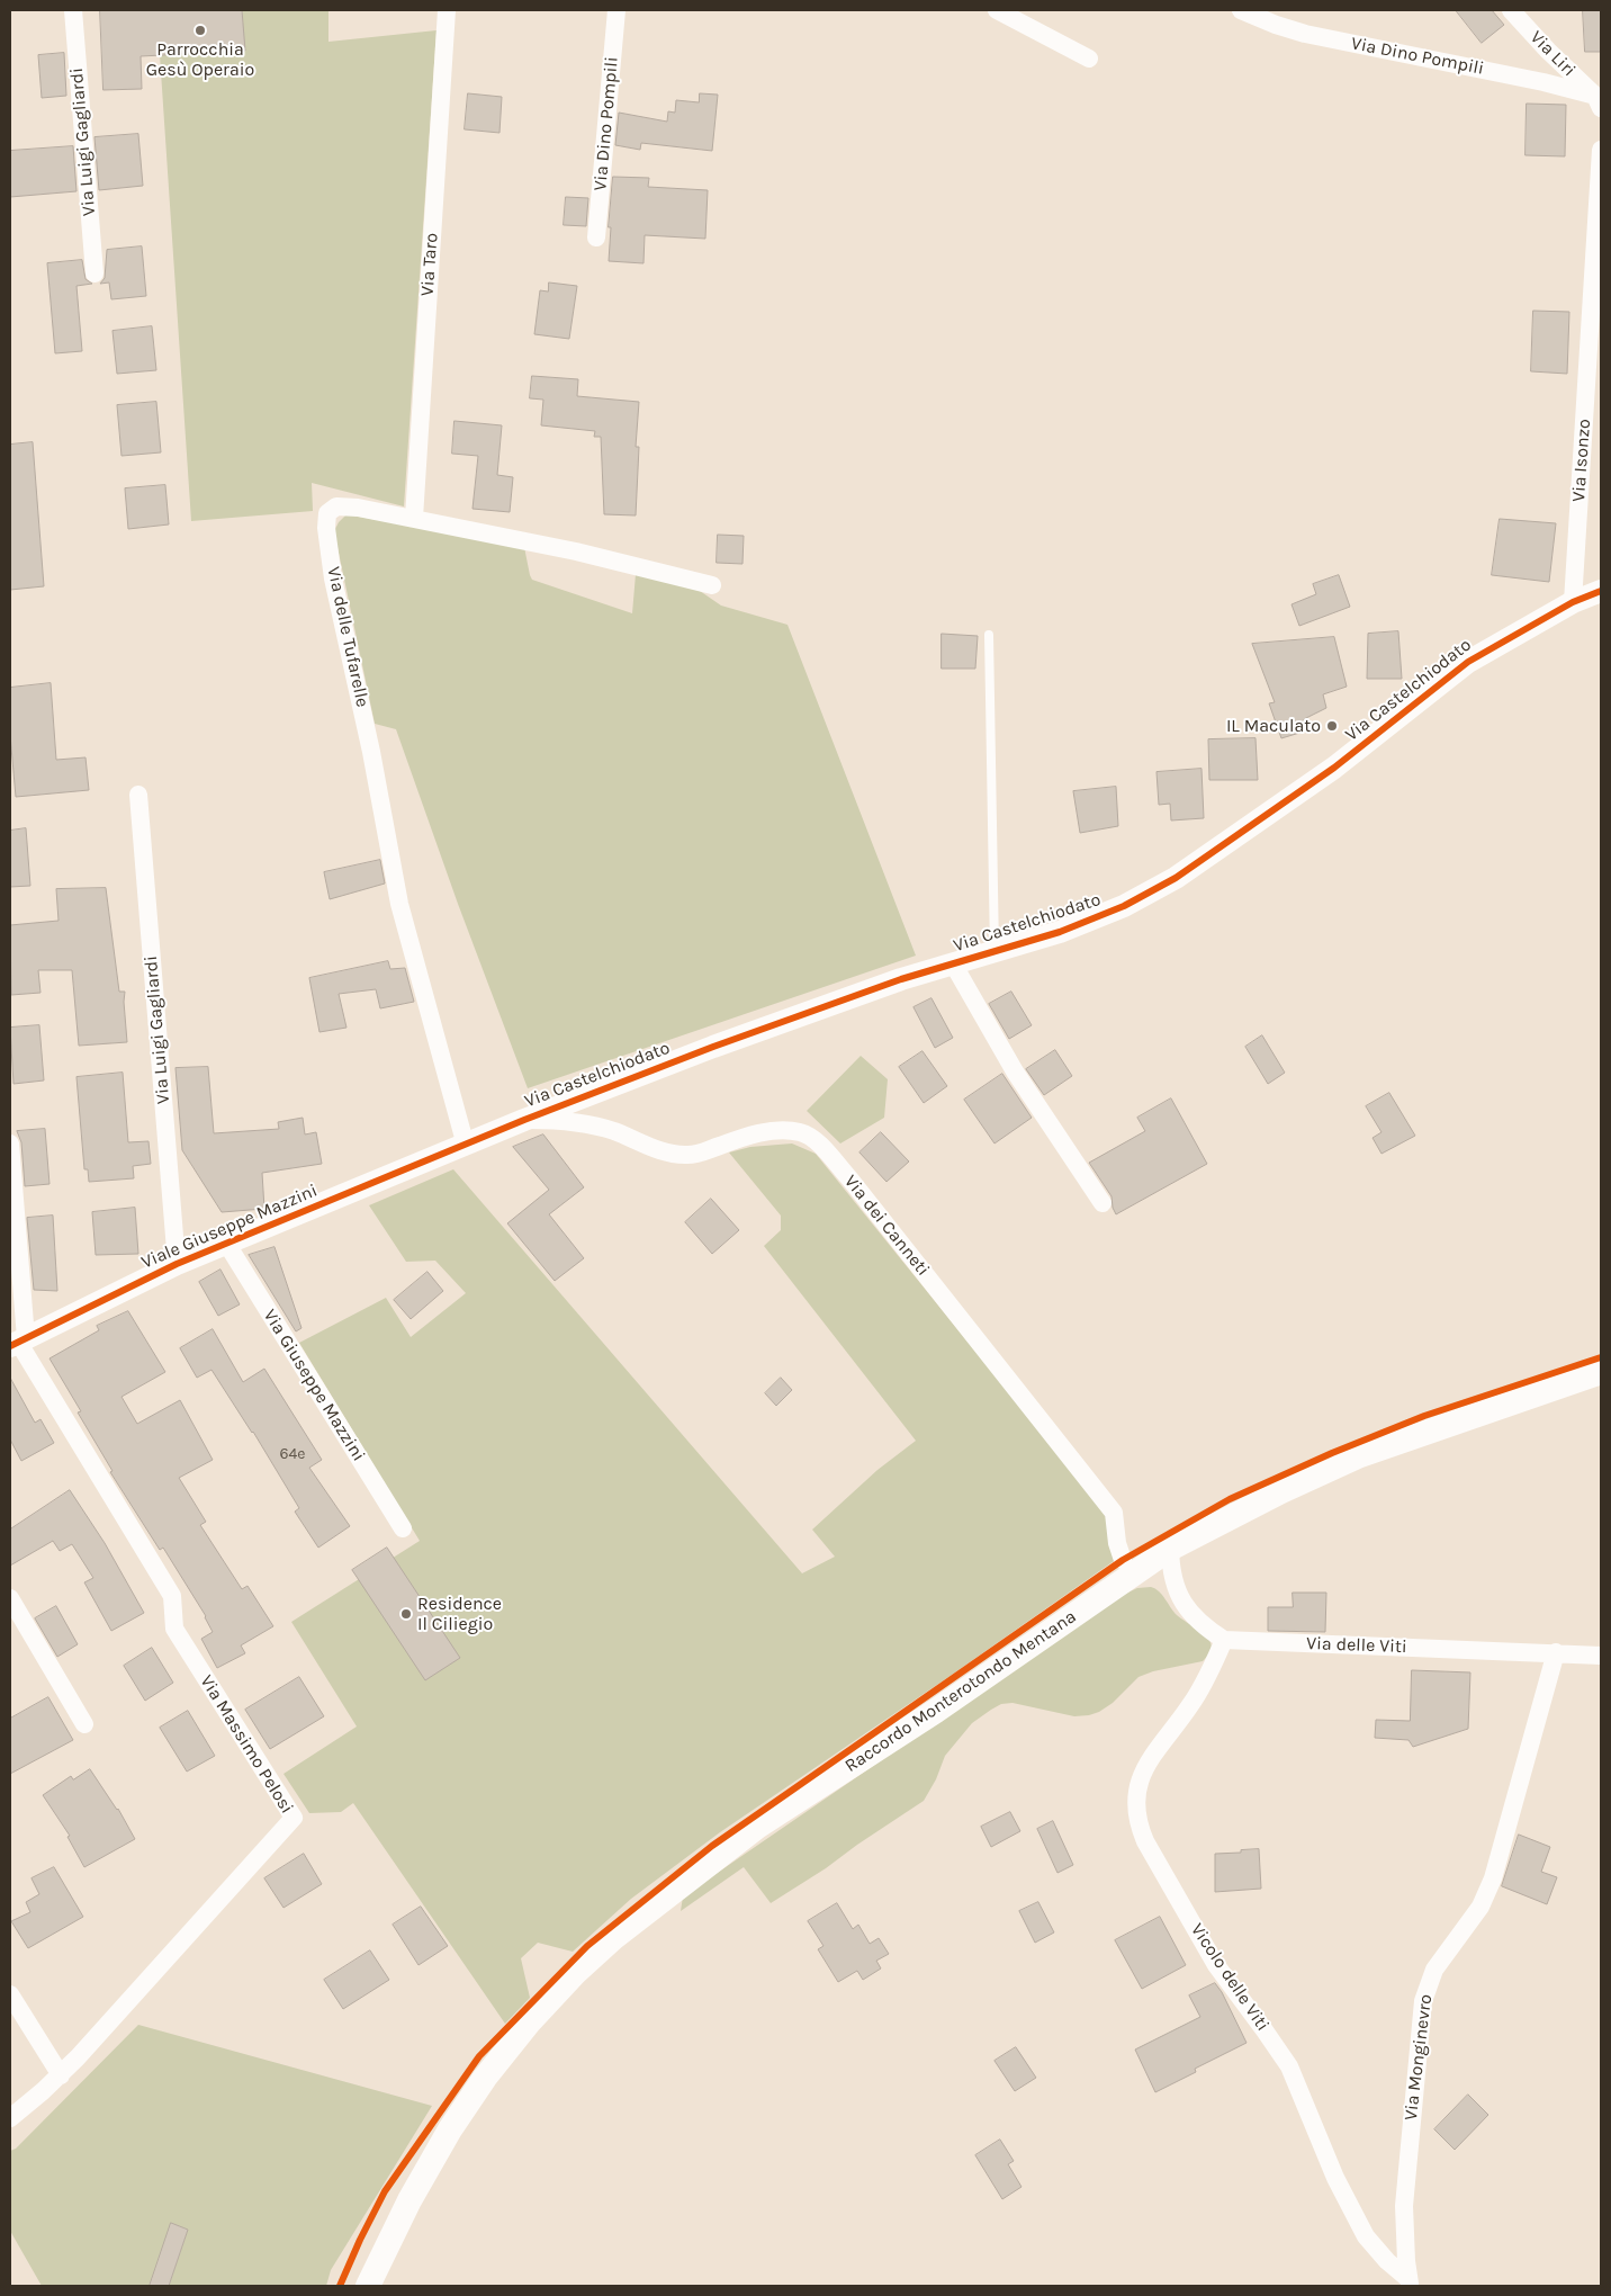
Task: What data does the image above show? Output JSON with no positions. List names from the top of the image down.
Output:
{
  "streets": {
    "main road": ["Raccordo Monterotondo Mentana"],
    "street": [
      "Via Liri",
      "Via Dino Pompili",
      "Via Luigi Gagliardi",
      "Via Taro",
      "Via Isonzo",
      "Via delle Tufarelle",
      "Via Castelchiodato",
      "Via dei Canneti",
      "Viale Giuseppe Mazzini",
      "Via Giuseppe Mazzini",
      "Via delle Viti",
      "Via Massimo Pelosi",
      "Vicolo delle Viti",
      "Via Monginevro"
    ]
  },
  "crossings": [
    ["Via Liri", "Via Dino Pompili"],
    ["Via Luigi Gagliardi", "Viale Giuseppe Mazzini"],
    ["Via Taro", "Via delle Tufarelle"],
    ["Via Isonzo", "Via Castelchiodato"],
    ["Via delle Tufarelle", "Via Castelchiodato"],
    ["Via delle Tufarelle", "Viale Giuseppe Mazzini"],
    ["Via Castelchiodato", "Via dei Canneti"],
    ["Via Castelchiodato", "Viale Giuseppe Mazzini"],
    ["Viale Giuseppe Mazzini", "Via Giuseppe Mazzini"],
    ["Viale Giuseppe Mazzini", "Via Massimo Pelosi"],
    ["Via delle Viti", "Vicolo delle Viti"],
    ["Via delle Viti", "Via Monginevro"],
    ["Vicolo delle Viti", "Via Monginevro"]
  ],
  "places": ["Parrocchia Gesù Operaio", "IL Maculato", "Residence Il Ciliegio"],
  "house_numbers": ["64e"]
}
